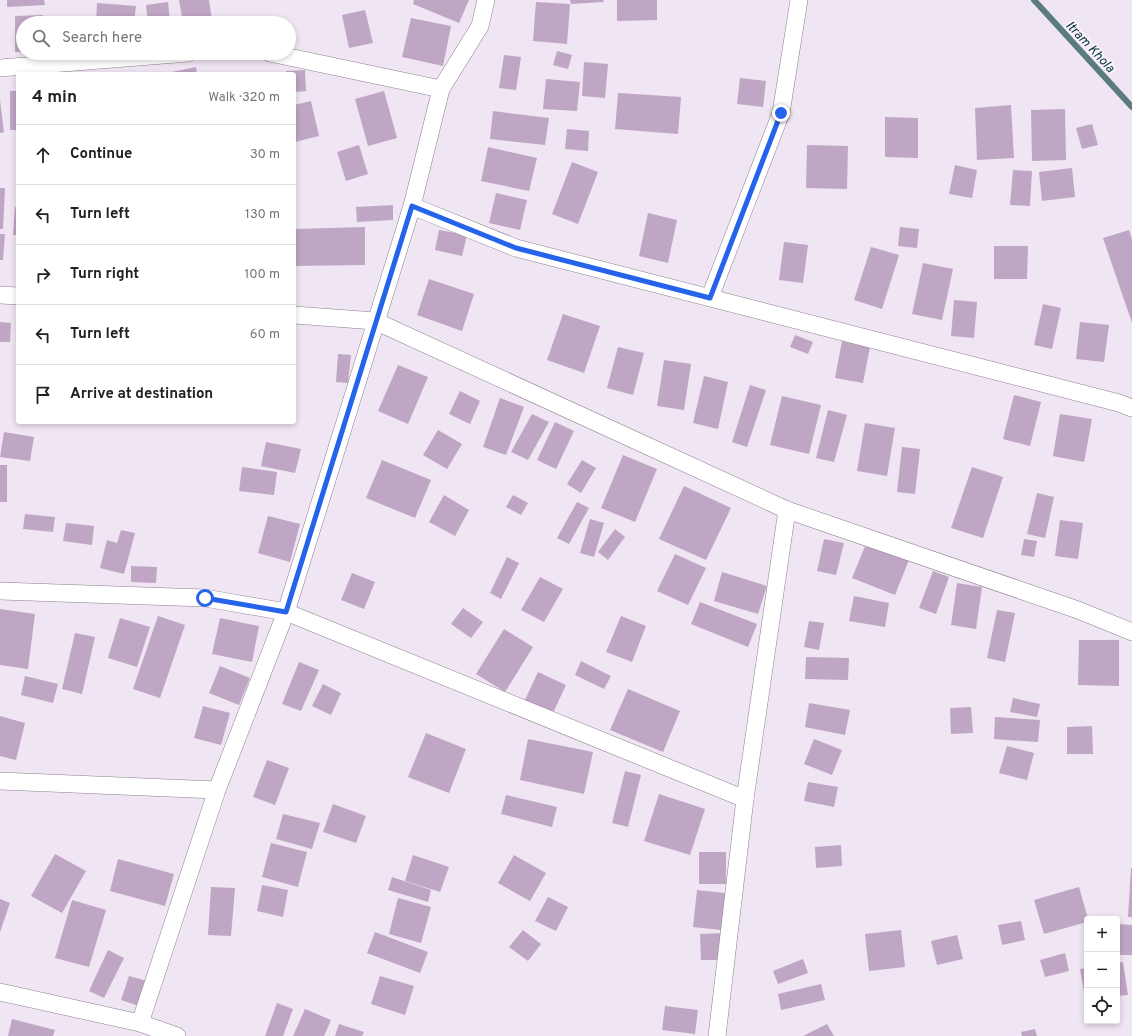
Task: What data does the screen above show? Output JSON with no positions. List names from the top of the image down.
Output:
{
  "water": ["Itram Khola"],
  "page": {
    "search": "Search here",
    "heading": ["4 min", "Walk · 320 m"],
    "list": [
      ["Continue", "30 m"],
      ["Turn left", "130 m"],
      ["Turn right", "100 m"],
      ["Turn left", "60 m"],
      "Arrive at destination"
    ],
    "map_buttons": ["+", "−"]
  }
}
